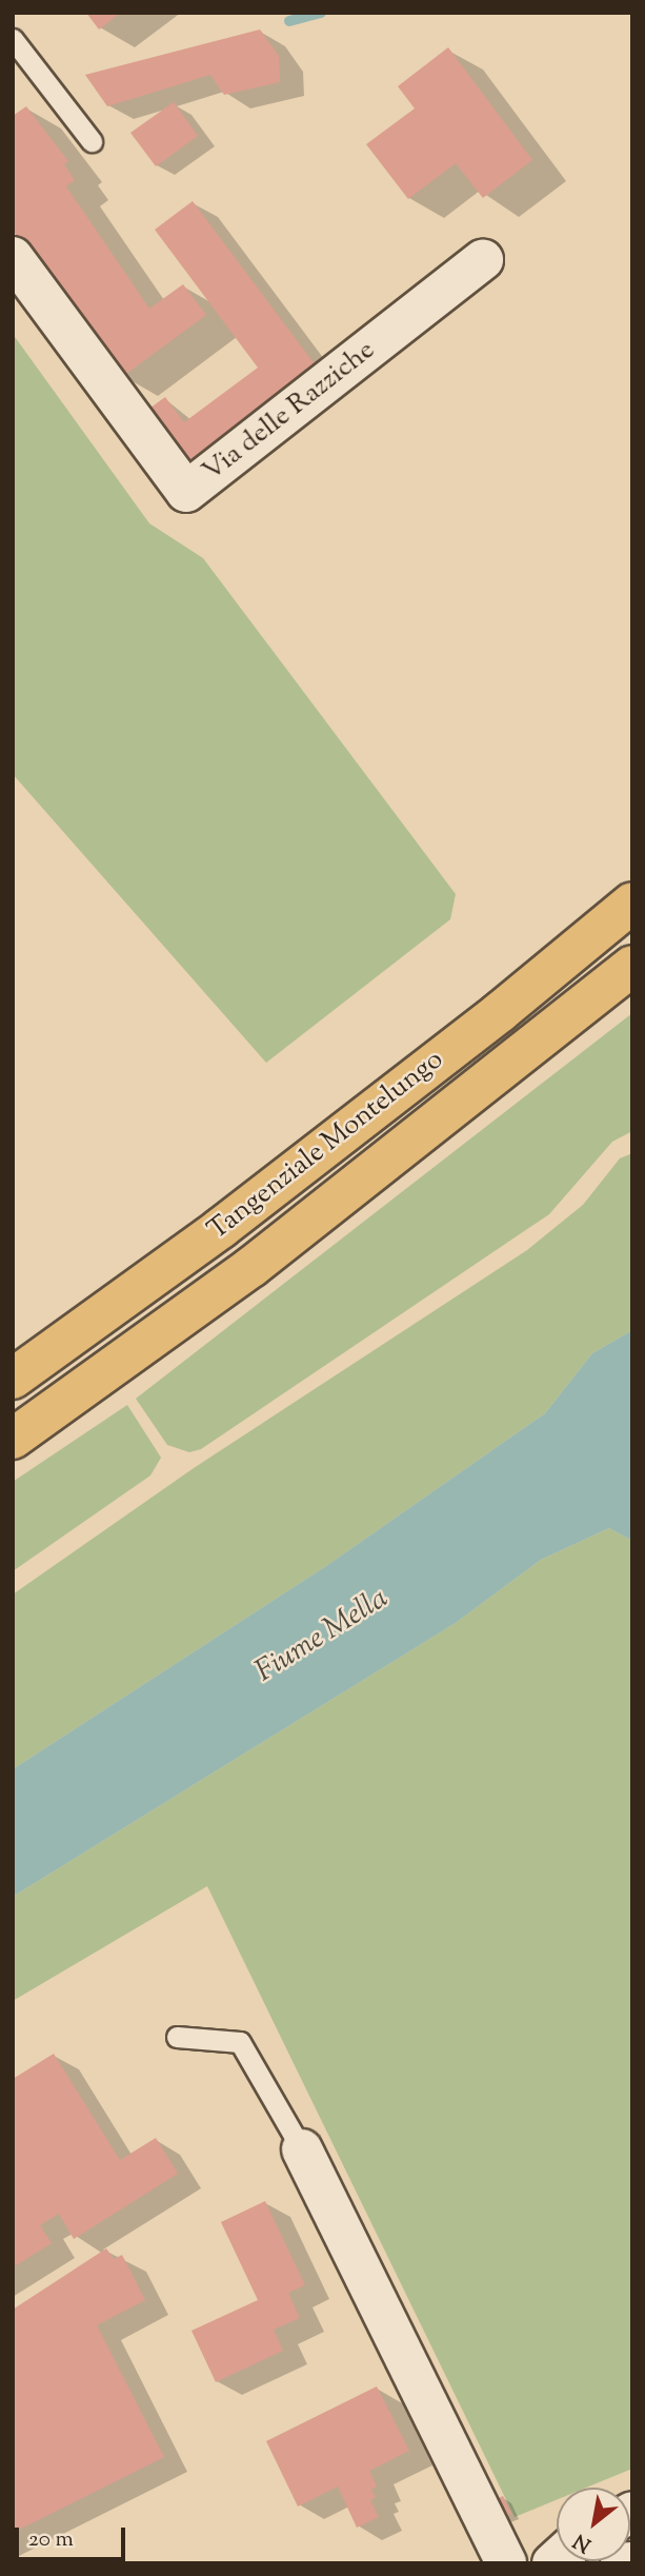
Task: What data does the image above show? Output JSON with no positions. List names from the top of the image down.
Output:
{
  "streets": {
    "highway": ["Tangenziale Montelungo"],
    "street": ["Via delle Razziche"]
  },
  "water": ["Fiume Mella"],
  "scale_bar": "20 m",
  "north": "bottom left"
}
